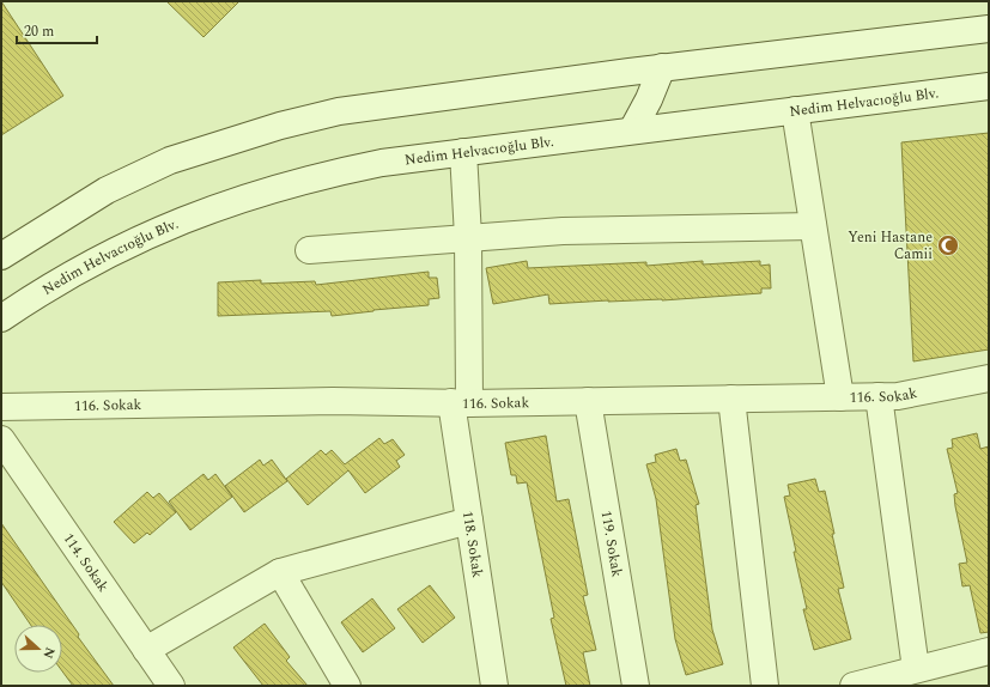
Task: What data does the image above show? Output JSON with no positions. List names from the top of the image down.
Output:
{
  "streets": {
    "street": [
      "Nedim Helvacıoğlu Blv.",
      "116. Sokak",
      "119. Sokak",
      "118. Sokak",
      "114. Sokak"
    ]
  },
  "crossings": [
    ["Nedim Helvacıoğlu Blv.", "118. Sokak"],
    ["116. Sokak", "119. Sokak"],
    ["116. Sokak", "118. Sokak"]
  ],
  "places": {
    "mosque": ["Yeni Hastane Camii"]
  },
  "scale_bar": "20 m",
  "north": "right"
}
